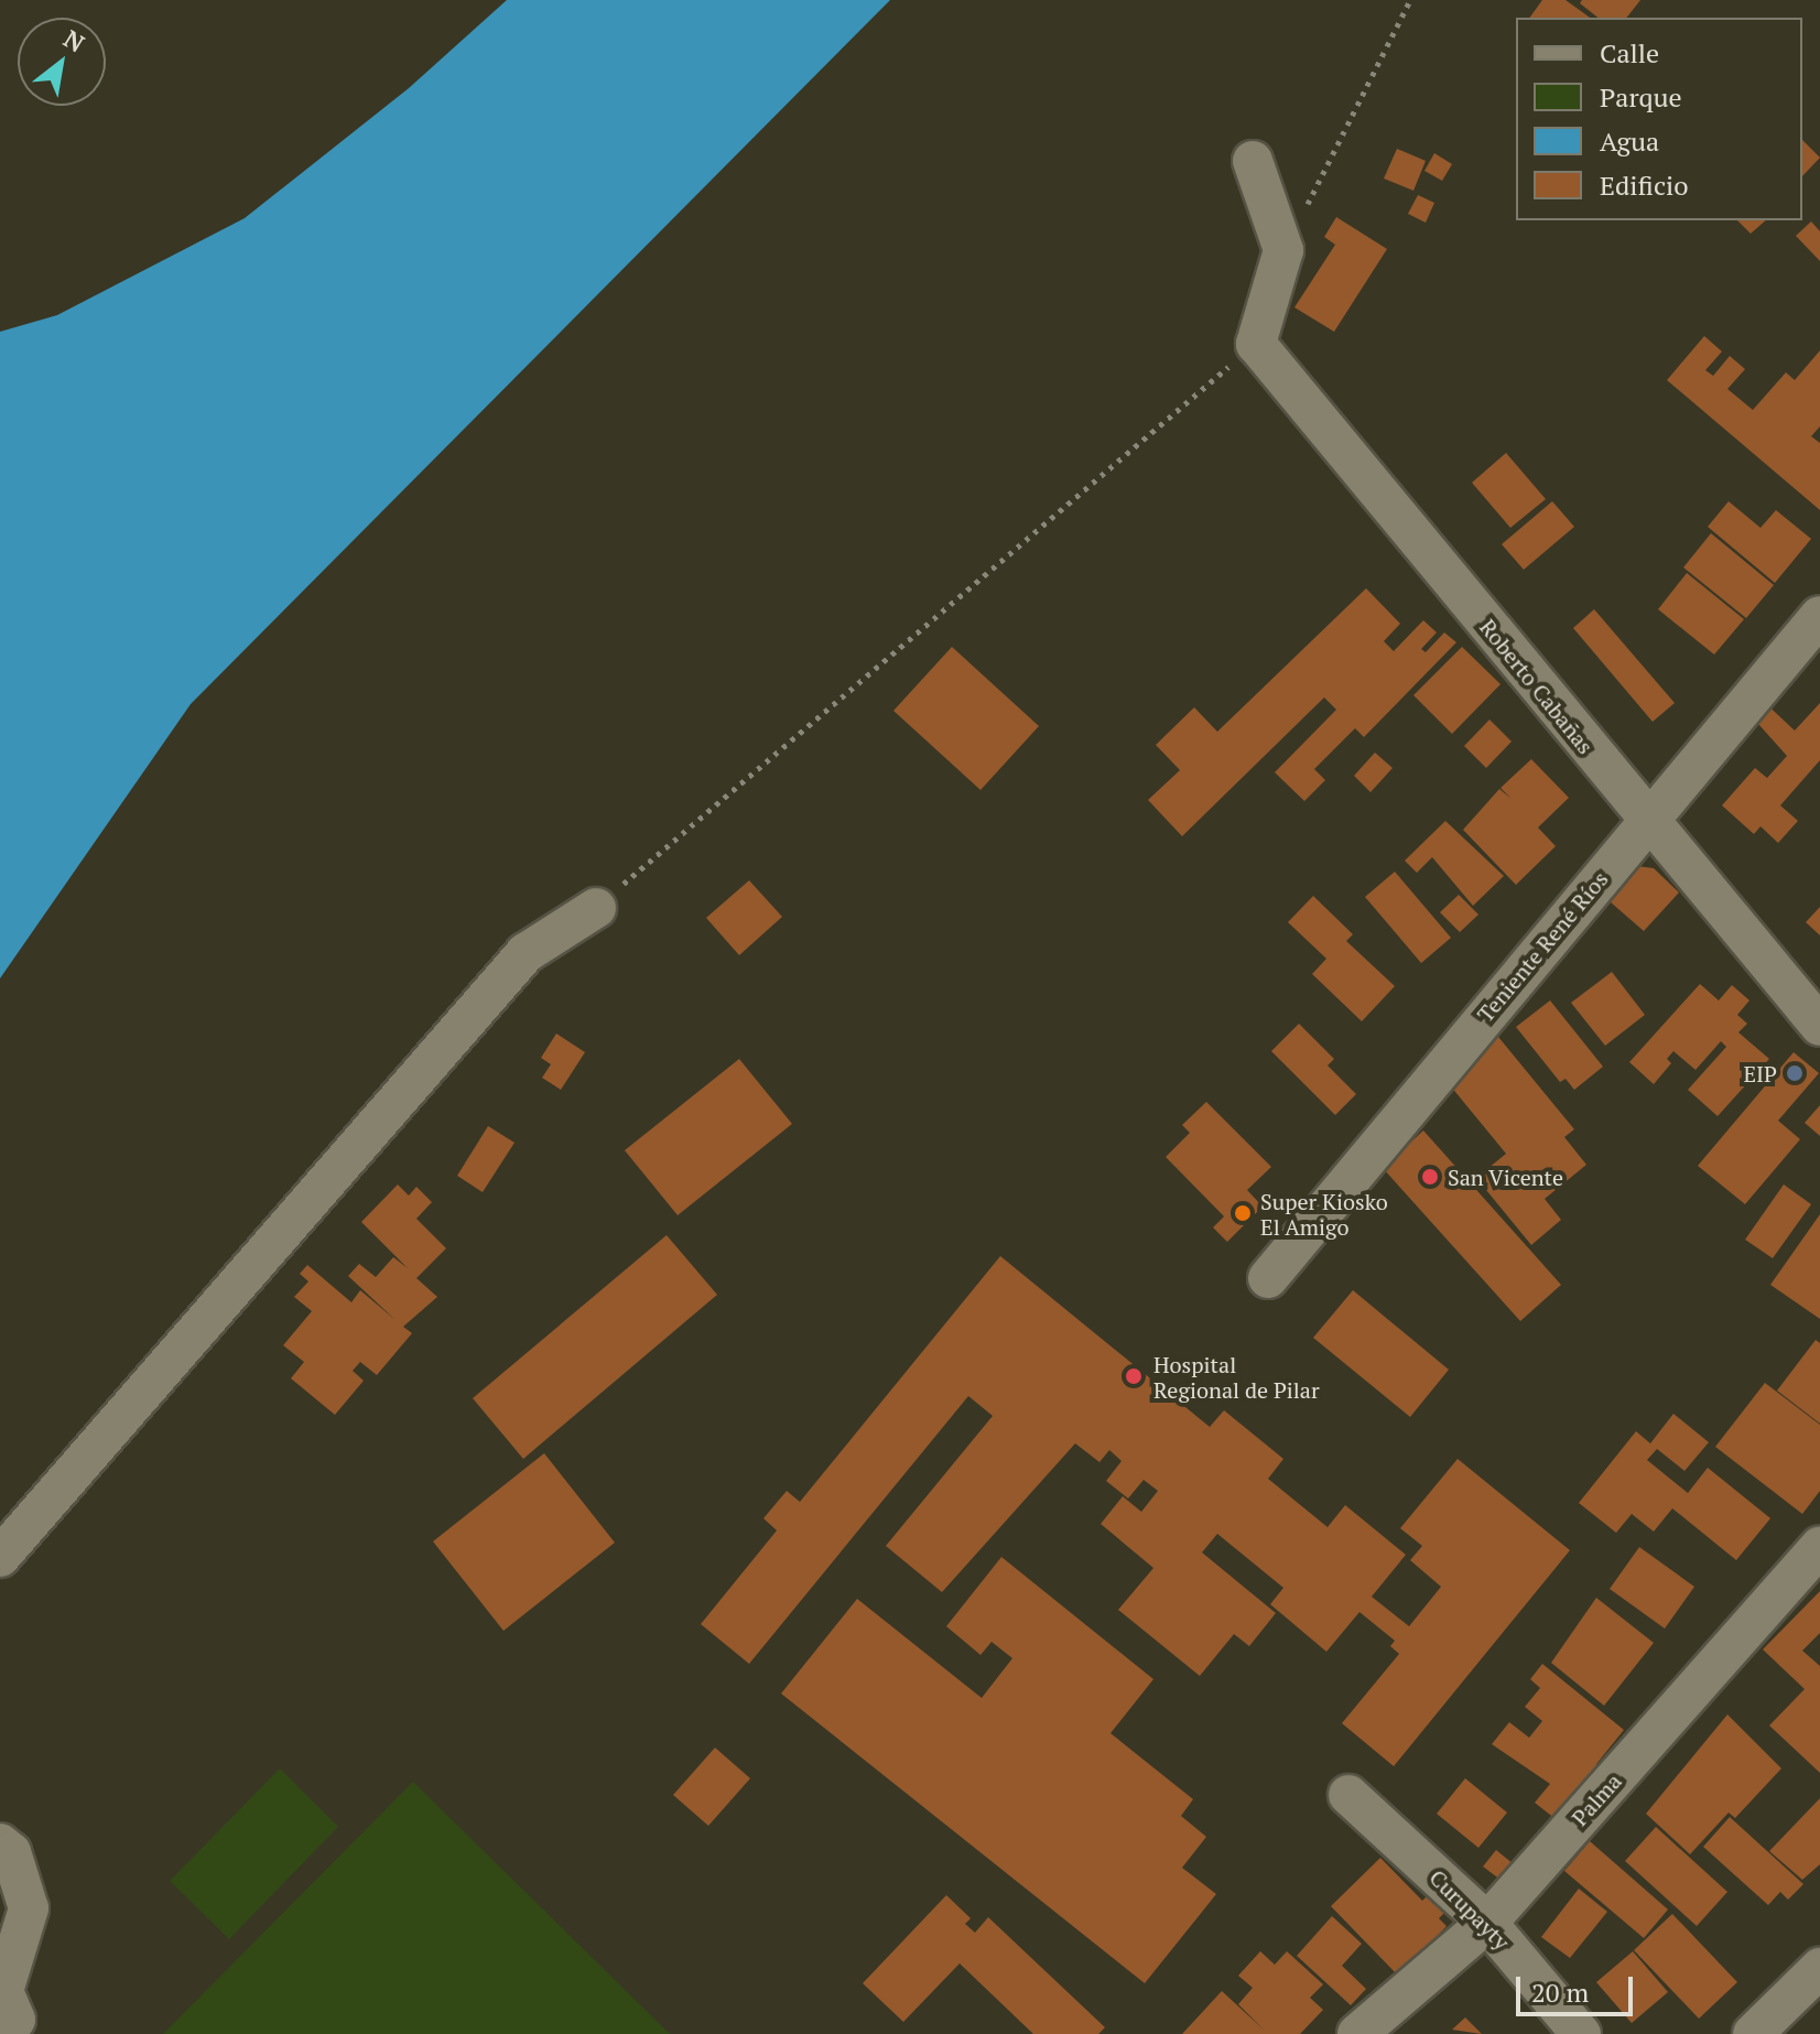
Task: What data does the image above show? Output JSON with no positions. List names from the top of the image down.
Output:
{
  "streets": {
    "street": [
      "Roberto Cabañas",
      "Teniente René Ríos",
      "Palma",
      "Curupayty"
    ]
  },
  "crossings": [
    ["Roberto Cabañas", "Teniente René Ríos"],
    ["Palma", "Curupayty"]
  ],
  "places": [
    "EIP",
    "San Vicente",
    "Super Kiosko El Amigo",
    "Hospital Regional de Pilar"
  ],
  "legend": [
    "Calle",
    "Parque",
    "Agua",
    "Edificio"
  ],
  "scale_bar": "20 m",
  "north": "top right"
}
